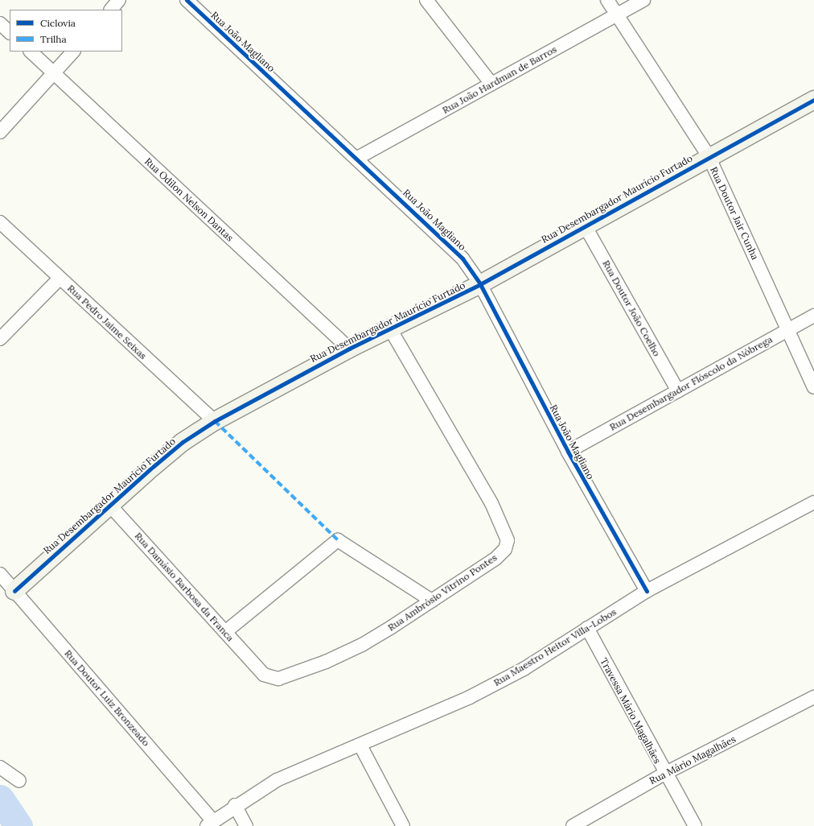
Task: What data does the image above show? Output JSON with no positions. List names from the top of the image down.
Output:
{
  "streets": {
    "street": [
      "Rua João Magliano",
      "Rua João Hardman de Barros",
      "Rua Desembargador Maurício Furtado",
      "Rua Odilon Nelson Dantas",
      "Rua Doutor Jair Cunha",
      "Rua Doutor João Coelho",
      "Rua Pedro Jaime Seixas",
      "Rua Desembargador Flóscolo da Nóbrega",
      "Rua Damásio Barbosa da Franca",
      "Rua Ambrósio Vitrino Pontes",
      "Rua Maestro Heitor Villa-Lobos",
      "Rua Doutor Luiz Bronzeado",
      "Travessa Mário Magalhães",
      "Rua Mário Magalhães"
    ]
  },
  "crossings": [
    ["Rua João Magliano", "Rua João Hardman de Barros"],
    ["Rua João Magliano", "Rua Desembargador Maurício Furtado"],
    ["Rua João Magliano", "Rua Desembargador Flóscolo da Nóbrega"],
    ["Rua João Magliano", "Rua Maestro Heitor Villa-Lobos"],
    ["Rua João Hardman de Barros", "Rua Doutor Jair Cunha"],
    ["Rua Desembargador Maurício Furtado", "Rua Odilon Nelson Dantas"],
    ["Rua Desembargador Maurício Furtado", "Rua Doutor Jair Cunha"],
    ["Rua Desembargador Maurício Furtado", "Rua Doutor João Coelho"],
    ["Rua Desembargador Maurício Furtado", "Rua Pedro Jaime Seixas"],
    ["Rua Desembargador Maurício Furtado", "Rua Damásio Barbosa da Franca"],
    ["Rua Desembargador Maurício Furtado", "Rua Ambrósio Vitrino Pontes"],
    ["Rua Desembargador Maurício Furtado", "Rua Doutor Luiz Bronzeado"],
    ["Rua Doutor Jair Cunha", "Rua Desembargador Flóscolo da Nóbrega"],
    ["Rua Doutor João Coelho", "Rua Desembargador Flóscolo da Nóbrega"],
    ["Rua Damásio Barbosa da Franca", "Rua Ambrósio Vitrino Pontes"],
    ["Rua Maestro Heitor Villa-Lobos", "Rua Doutor Luiz Bronzeado"],
    ["Rua Maestro Heitor Villa-Lobos", "Travessa Mário Magalhães"],
    ["Travessa Mário Magalhães", "Rua Mário Magalhães"]
  ],
  "legend": ["Ciclovia", "Trilha"]
}
